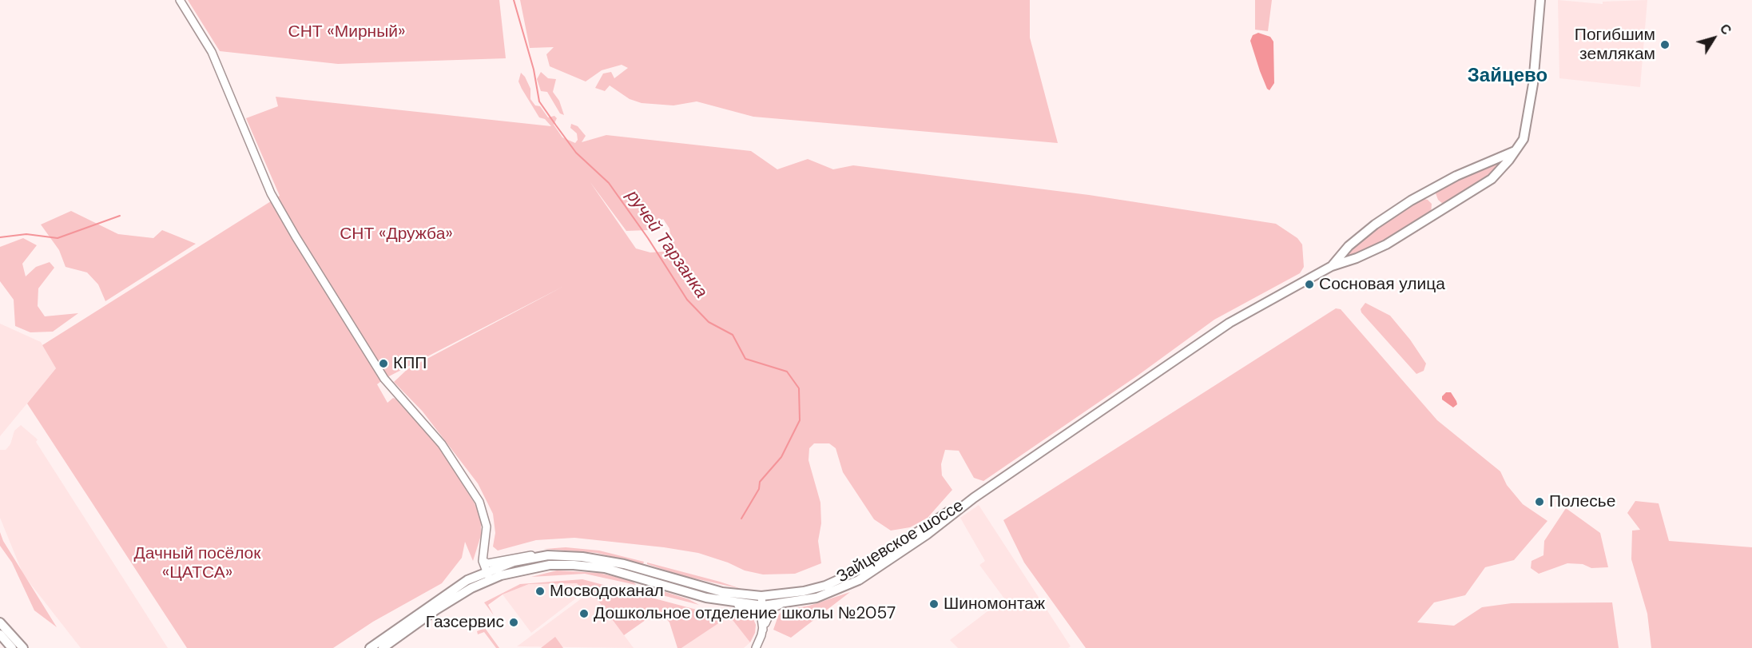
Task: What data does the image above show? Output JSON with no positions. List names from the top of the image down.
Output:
{
  "streets": {
    "main road": ["Зайцевское шоссе"]
  },
  "districts": ["Зайцево"],
  "water": ["ручей Тарзанка"],
  "parks": ["СНТ «Мирный»", "СНТ «Дружба»", "Дачный посёлок «ЦАТСА»"],
  "places": [
    "Погибшим землякам",
    "Сосновая улица",
    "КПП",
    "Полесье",
    "Мосводоканал",
    "Шиномонтаж",
    "Дошкольное отделение школы №2057",
    "Газсервис"
  ],
  "north": "top right"
}
